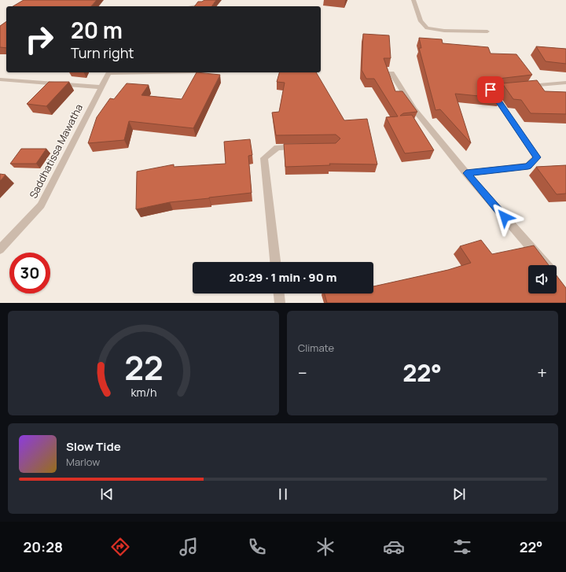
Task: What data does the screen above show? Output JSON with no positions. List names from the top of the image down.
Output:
{
  "streets": {
    "street": ["Saddhatissa Mawatha"]
  },
  "page": {
    "turn": ["20 m", "Turn right"],
    "limit": "30",
    "trip": "20:29 · 1 min · 90 m",
    "tile": "Climate",
    "heat": ["−", "22°", "+"],
    "song": ["Slow Tide", "Marlow"],
    "tabs": ["20:28", "22°"],
    "gauge": ["22", "km/h"]
  }
}
